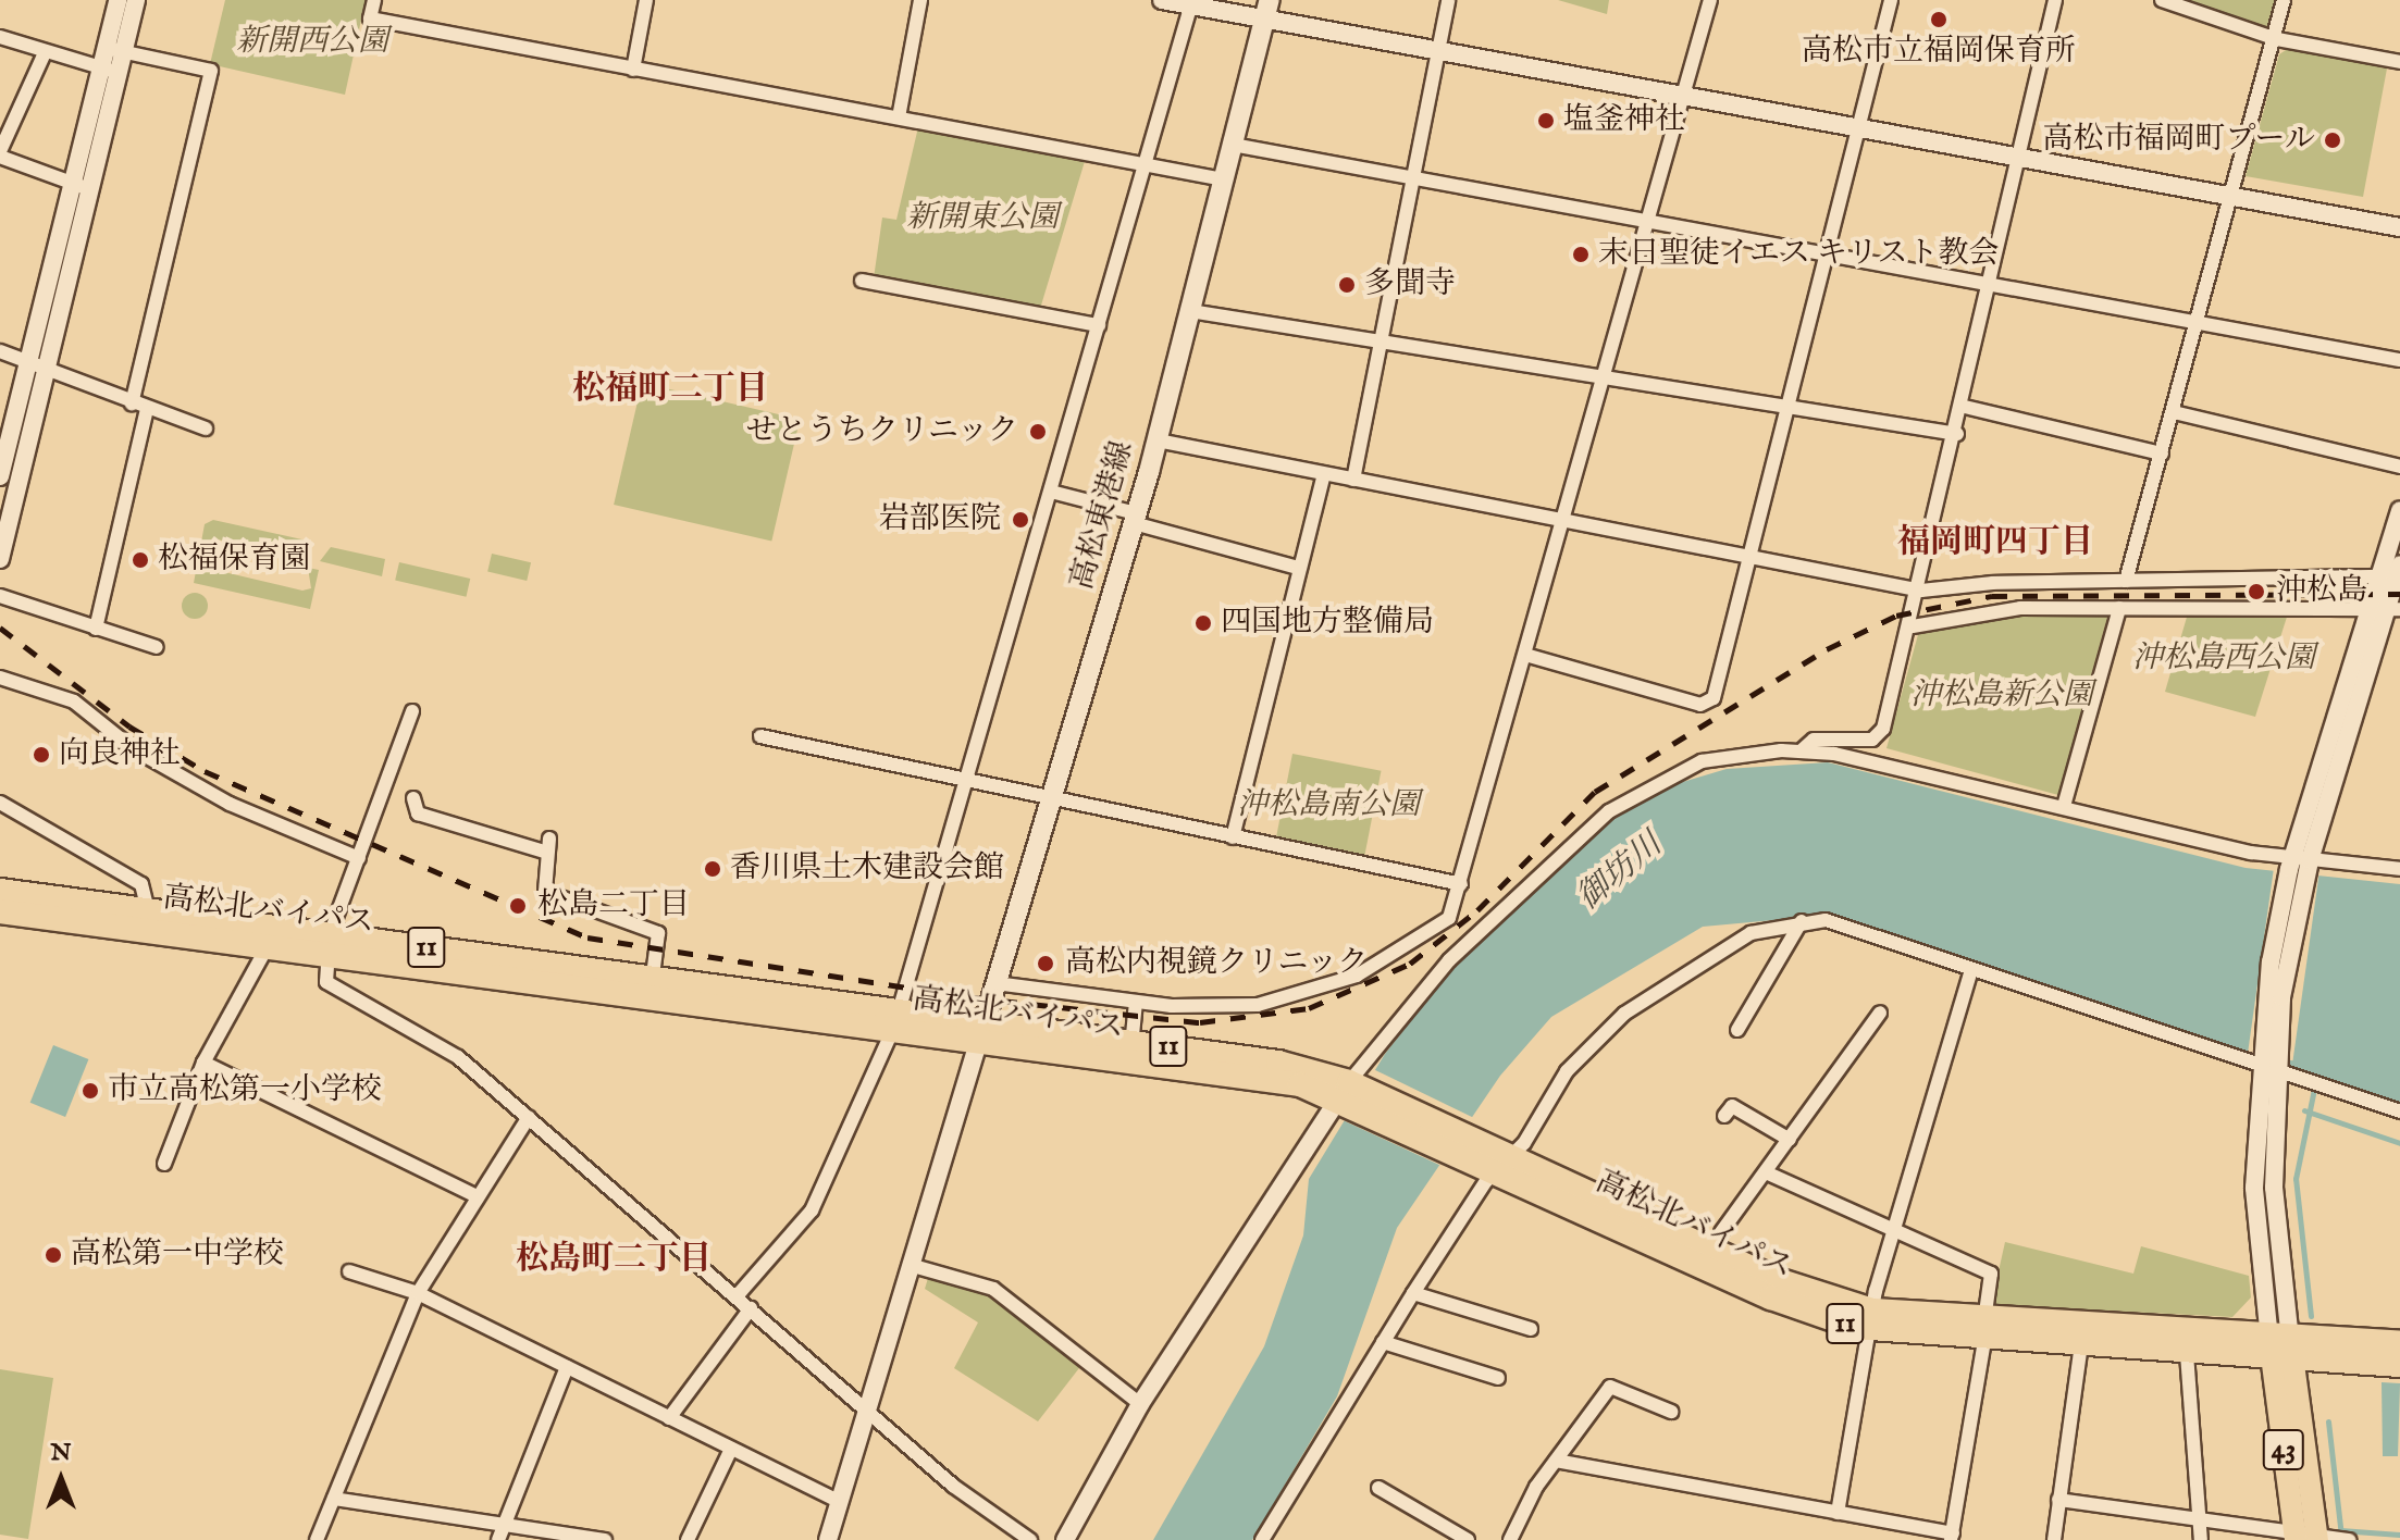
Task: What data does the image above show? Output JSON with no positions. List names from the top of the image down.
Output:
{
  "streets": {
    "highway": ["高松北バイパス", "11"],
    "main road": ["高松東港線", "43"]
  },
  "crossings": [
    ["高松東港線", "高松北バイパス"],
    ["高松北バイパス", "43"]
  ],
  "districts": ["松福町二丁目", "福岡町四丁目", "松島町二丁目"],
  "water": ["御坊川"],
  "parks": [
    "新開西公園",
    "新開東公園",
    "沖松島西公園",
    "沖松島新公園",
    "沖松島南公園"
  ],
  "places": [
    "高松市立福岡保育所",
    "塩釜神社",
    "高松市福岡町プール",
    "末日聖徒イエス キリスト教会",
    "多聞寺",
    "せとうちクリニック",
    "岩部医院",
    "松福保育園",
    "沖松島",
    "四国地方整備局",
    "向良神社",
    "香川県土木建設会館",
    "松島二丁目",
    "高松内視鏡クリニック",
    "市立高松第一小学校",
    "高松第一中学校"
  ],
  "north": "top"
}
